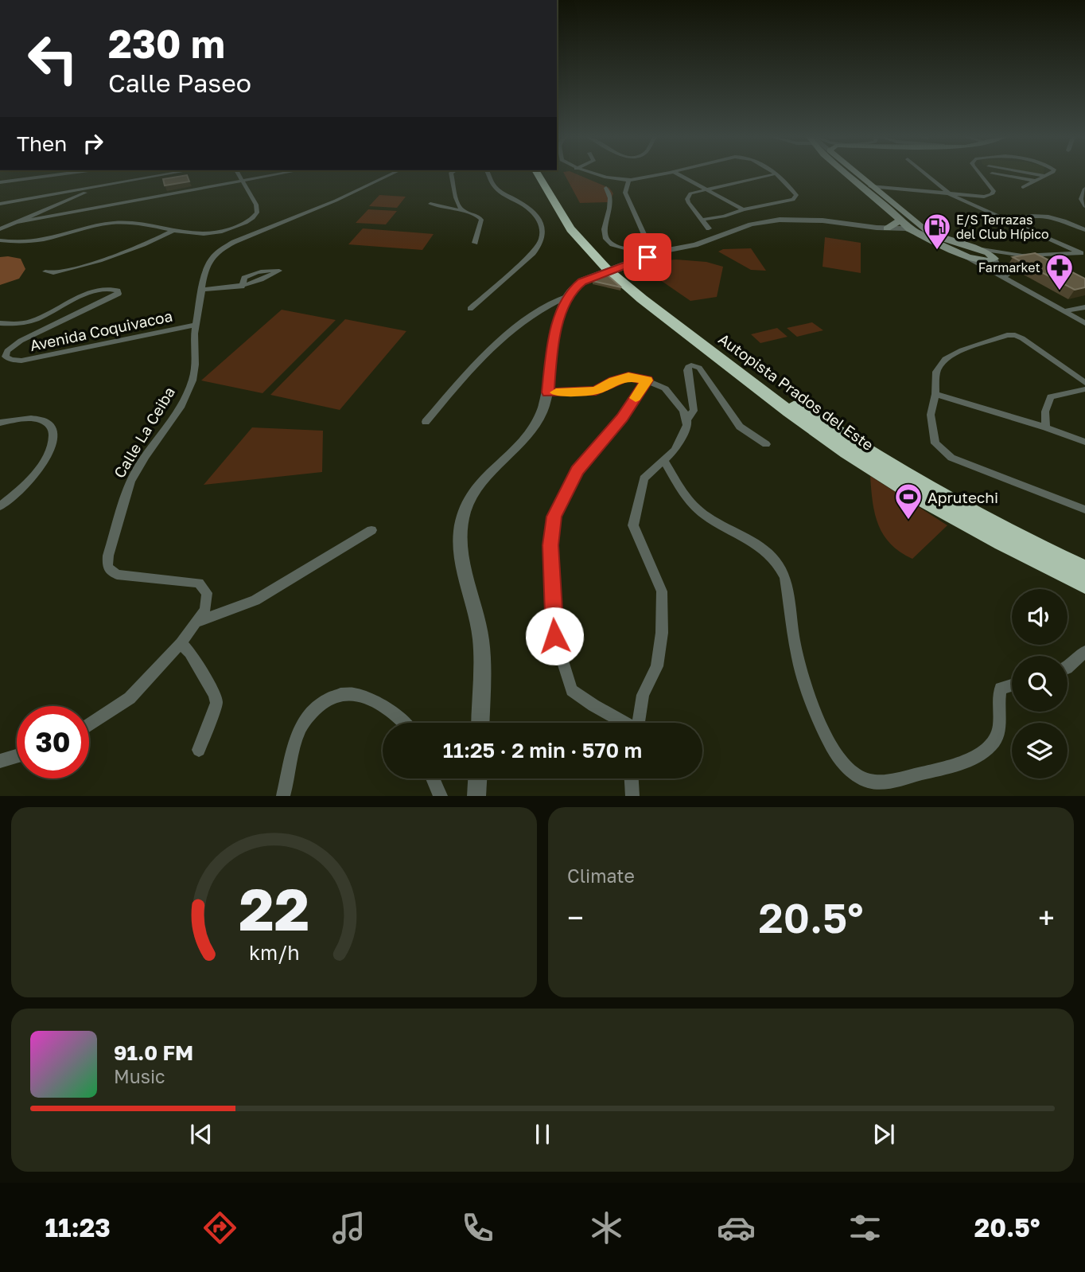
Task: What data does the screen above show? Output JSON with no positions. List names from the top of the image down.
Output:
{
  "streets": {
    "highway": ["Autopista Prados del Este"],
    "street": ["Avenida Coquivacoa", "Calle La Ceiba"]
  },
  "crossings": [
    ["Avenida Coquivacoa", "Calle La Ceiba"]
  ],
  "places": {
    "fuel station": ["E/S Terrazas del Club Hípico"],
    "pharmacy": ["Farmarket"],
    "sports": ["Aprutechi"]
  },
  "page": {
    "turn": ["230 m", "Calle Paseo"],
    "then": "Then",
    "limit": "30",
    "trip": "11:25 · 2 min · 570 m",
    "tile": "Climate",
    "heat": ["−", "20.5°", "+"],
    "song": ["91.0 FM", "Music"],
    "tabs": ["11:23", "20.5°"],
    "gauge": ["22", "km/h"]
  }
}
